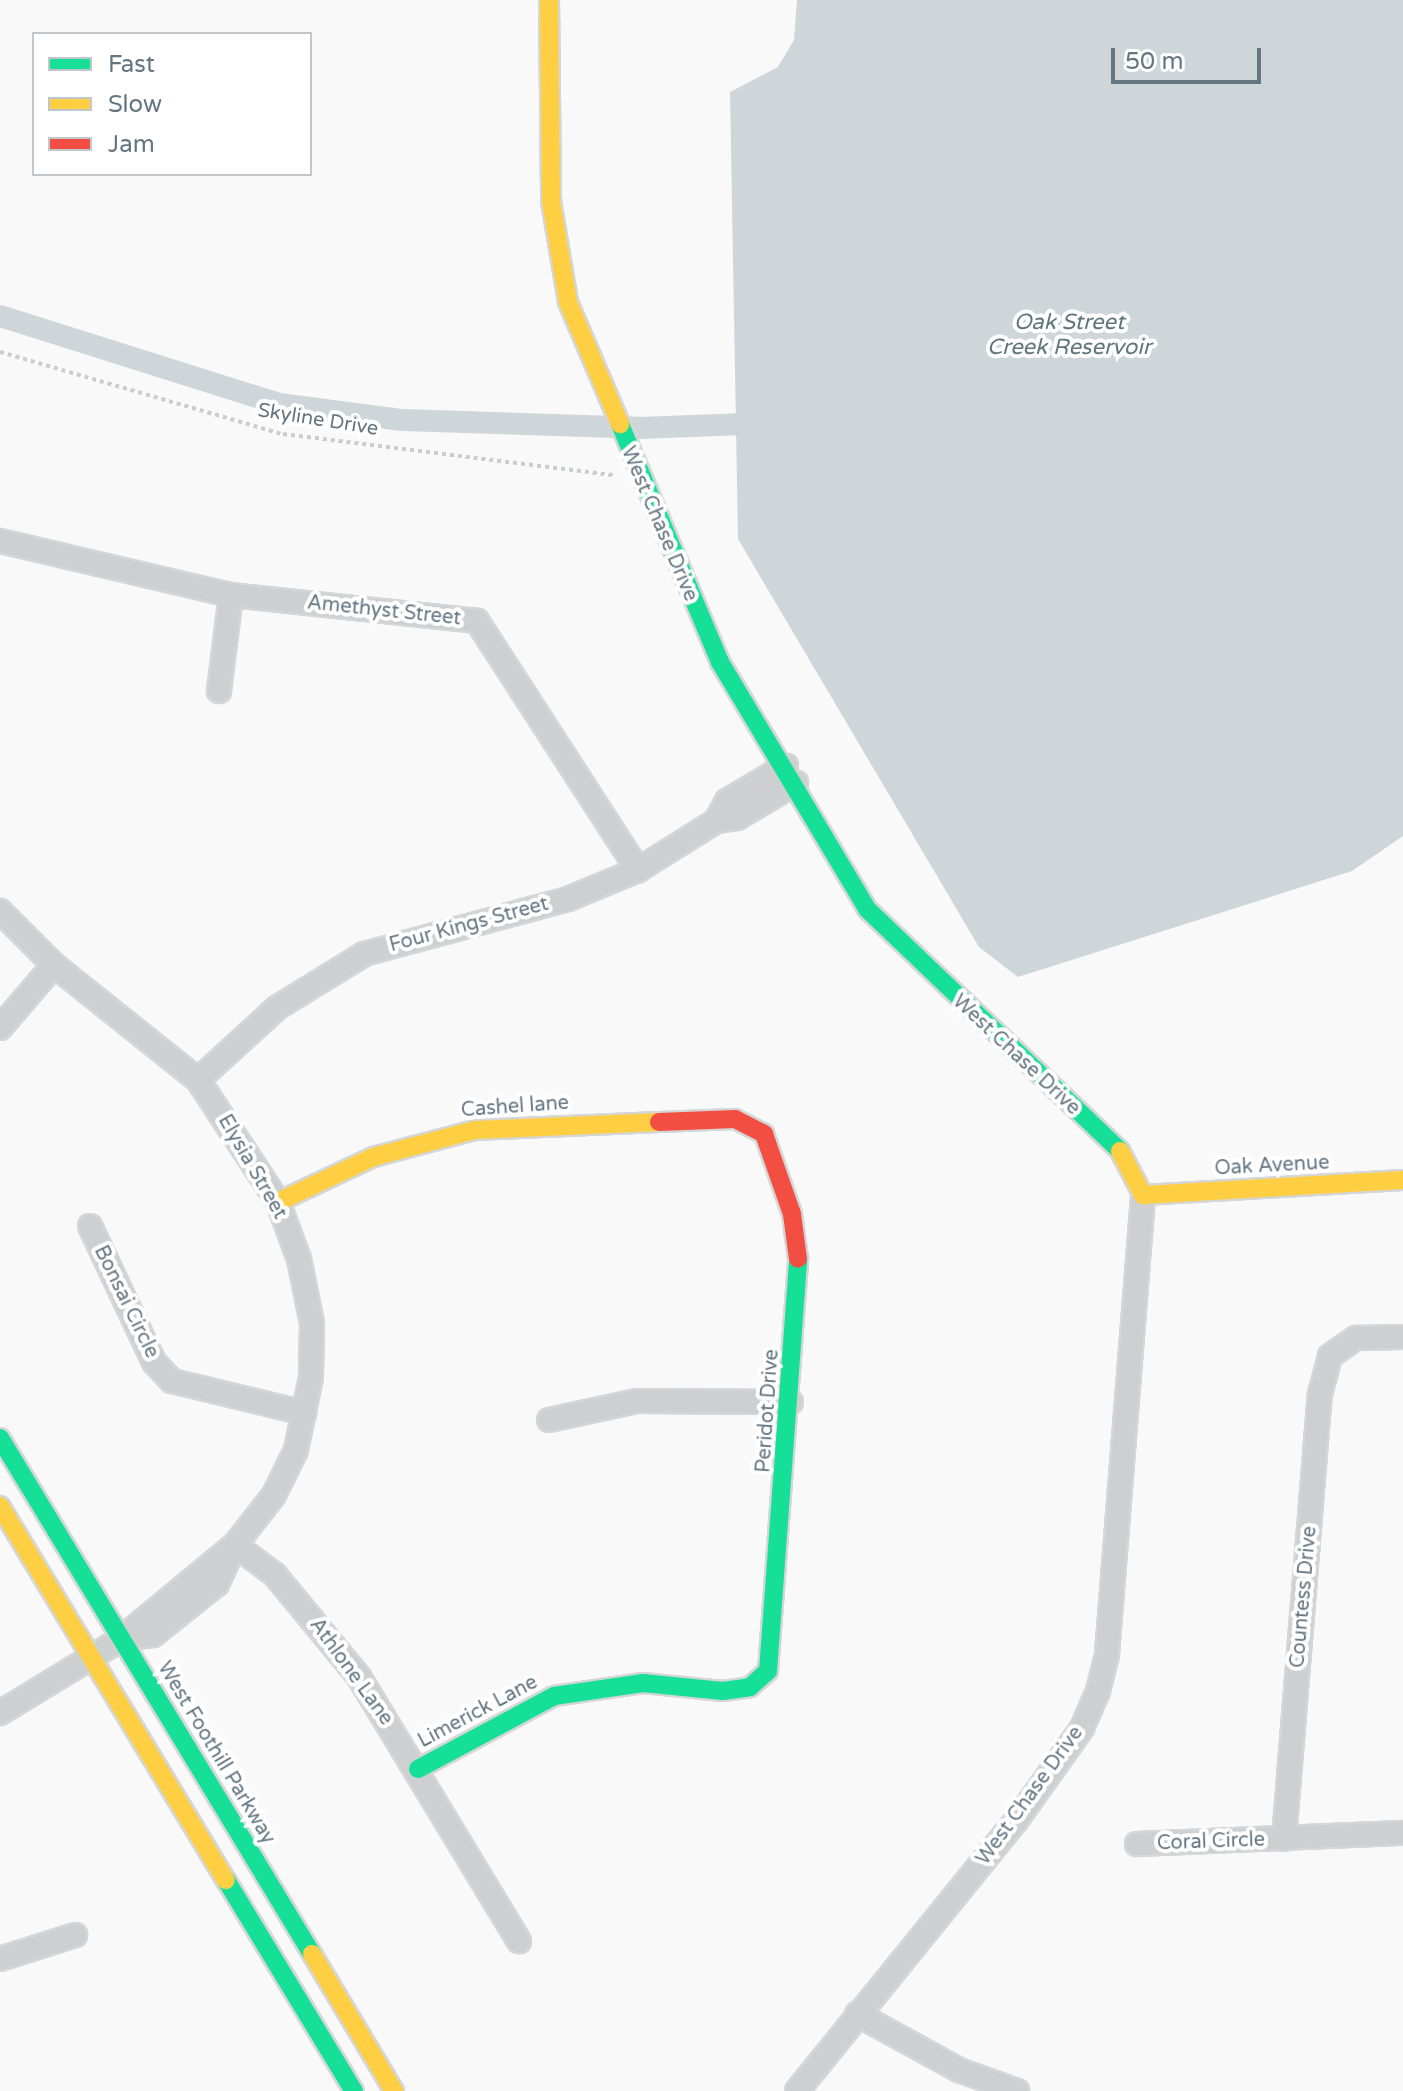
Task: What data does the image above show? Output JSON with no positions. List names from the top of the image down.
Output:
{
  "streets": {
    "street": [
      "West Chase Drive",
      "Amethyst Street",
      "Four Kings Street",
      "Cashel lane",
      "Oak Avenue",
      "Elysia Street",
      "Bonsai Circle",
      "Peridot Drive",
      "Countess Drive",
      "Athlone Lane",
      "Limerick Lane",
      "West Foothill Parkway",
      "Coral Circle"
    ],
    "path": ["Skyline Drive"]
  },
  "crossings": [
    ["Skyline Drive", "West Chase Drive"],
    ["West Chase Drive", "Four Kings Street"],
    ["West Chase Drive", "Oak Avenue"],
    ["Amethyst Street", "Four Kings Street"],
    ["Four Kings Street", "Elysia Street"],
    ["Cashel lane", "Elysia Street"],
    ["Cashel lane", "Peridot Drive"],
    ["Elysia Street", "Bonsai Circle"],
    ["Elysia Street", "Athlone Lane"],
    ["Elysia Street", "West Foothill Parkway"],
    ["Peridot Drive", "Limerick Lane"],
    ["Countess Drive", "Coral Circle"],
    ["Athlone Lane", "Limerick Lane"]
  ],
  "water": ["Oak Street Creek Reservoir"],
  "legend": ["Fast", "Slow", "Jam"],
  "scale_bar": "50 m"
}
